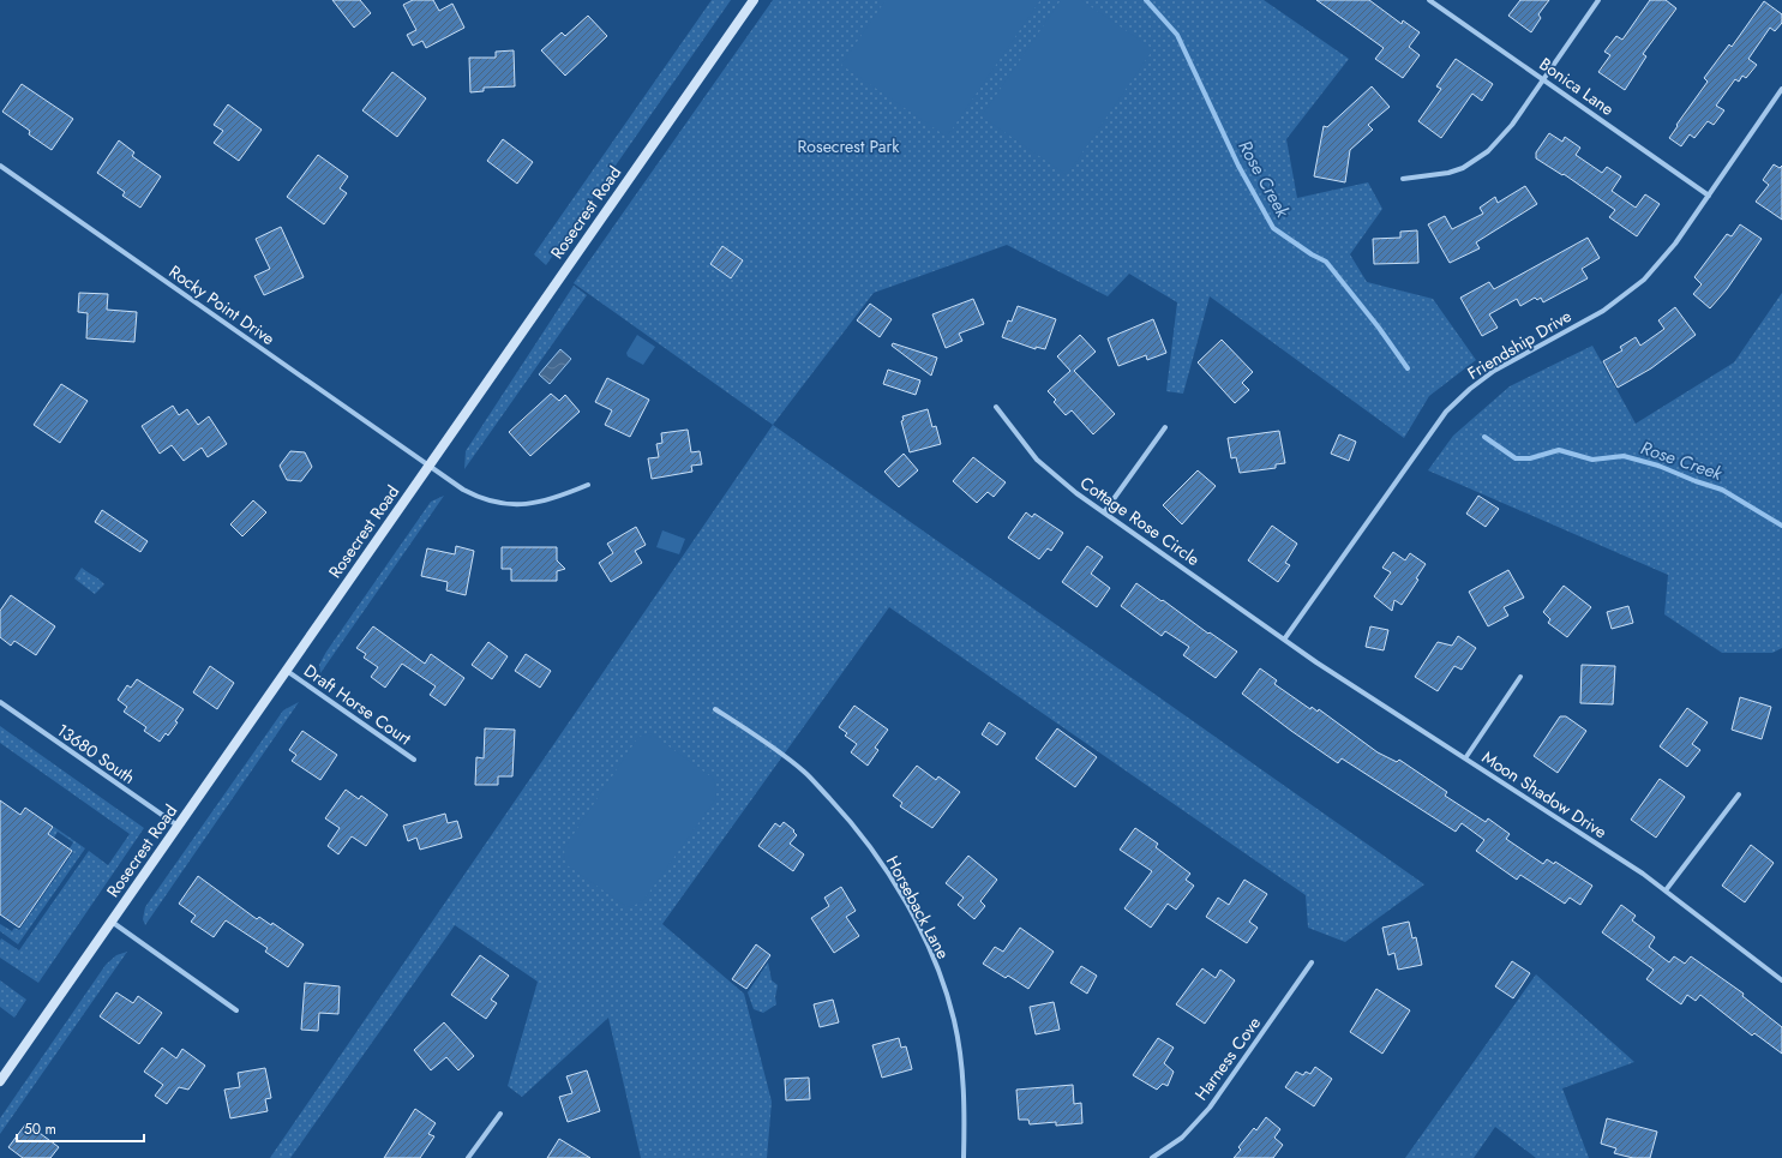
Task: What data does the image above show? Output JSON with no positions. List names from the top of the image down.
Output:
{
  "streets": {
    "main road": ["Rosecrest Road"],
    "street": [
      "Bonica Lane",
      "Rocky Point Drive",
      "Friendship Drive",
      "Cottage Rose Circle",
      "Draft Horse Court",
      "13680 South",
      "Moon Shadow Drive",
      "Horseback Lane",
      "Harness Cove"
    ]
  },
  "crossings": [
    ["Bonica Lane", "Friendship Drive"],
    ["Rosecrest Road", "Rocky Point Drive"],
    ["Rosecrest Road", "Draft Horse Court"],
    ["Rosecrest Road", "13680 South"],
    ["Friendship Drive", "Cottage Rose Circle"],
    ["Friendship Drive", "Moon Shadow Drive"],
    ["Cottage Rose Circle", "Moon Shadow Drive"]
  ],
  "water": ["Rose Creek"],
  "parks": ["Rosecrest Park"],
  "scale_bar": "50 m"
}
